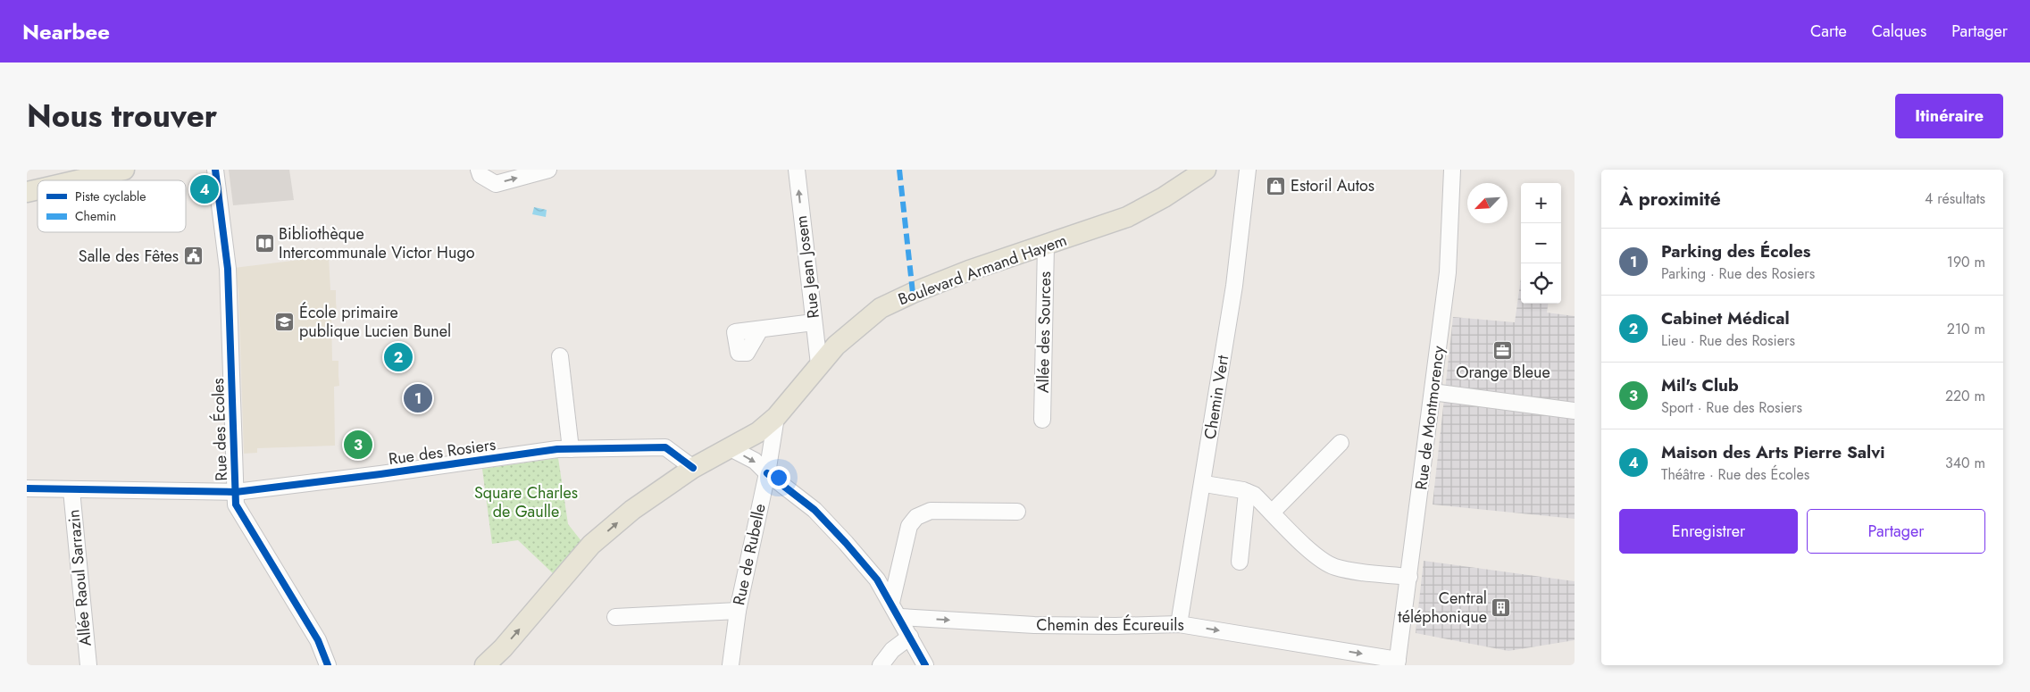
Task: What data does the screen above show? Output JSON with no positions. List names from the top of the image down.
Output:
{
  "streets": {
    "main road": ["Boulevard Armand Hayem"],
    "street": [
      "Rue Jean Josem",
      "Allée des Sources",
      "Chemin Vert",
      "Rue de Montmorency",
      "Rue des Écoles",
      "Rue des Rosiers",
      "Rue de Rubelle",
      "Allée Raoul Sarrazin",
      "Chemin des Écureuils"
    ]
  },
  "crossings": [
    ["Rue Jean Josem", "Boulevard Armand Hayem"],
    ["Boulevard Armand Hayem", "Allée des Sources"],
    ["Boulevard Armand Hayem", "Rue des Rosiers"],
    ["Boulevard Armand Hayem", "Rue de Rubelle"],
    ["Chemin Vert", "Chemin des Écureuils"],
    ["Rue de Montmorency", "Chemin des Écureuils"],
    ["Rue des Écoles", "Rue des Rosiers"],
    ["Rue des Rosiers", "Allée Raoul Sarrazin"]
  ],
  "one_way": ["Rue Jean Josem", "Chemin des Écureuils"],
  "parks": ["Square Charles de Gaulle"],
  "places": {
    "shop": ["Estoril Autos"],
    "library": ["Bibliothèque Intercommunale Victor Hugo"],
    "public building": ["Salle des Fêtes"],
    "school or university": ["École primaire publique Lucien Bunel"],
    "office": ["Orange Bleue"],
    "building": ["Central téléphonique"]
  },
  "legend": ["Piste cyclable", "Chemin"],
  "north": "bottom left",
  "page": {
    "header": "Nearbee",
    "nav": ["Carte", "Calques", "Partager"],
    "title": "Nous trouver",
    "buttons": [
      "Itinéraire",
      ["Enregistrer", "Partager"]
    ],
    "heading": ["À proximité", "4 résultats"],
    "pins": [
      "4",
      "2",
      "1",
      "3"
    ],
    "map_buttons": ["+", "−"],
    "list": [
      {
        "mark": "1",
        "name": "Parking des Écoles",
        "note": "Parking · Rue des Rosiers",
        "value": "190 m"
      },
      {
        "mark": "2",
        "name": "Cabinet Médical",
        "note": "Lieu · Rue des Rosiers",
        "value": "210 m"
      },
      {
        "mark": "3",
        "name": "Mil's Club",
        "note": "Sport · Rue des Rosiers",
        "value": "220 m"
      },
      {
        "mark": "4",
        "name": "Maison des Arts Pierre Salvi",
        "note": "Théâtre · Rue des Écoles",
        "value": "340 m"
      }
    ]
  }
}
